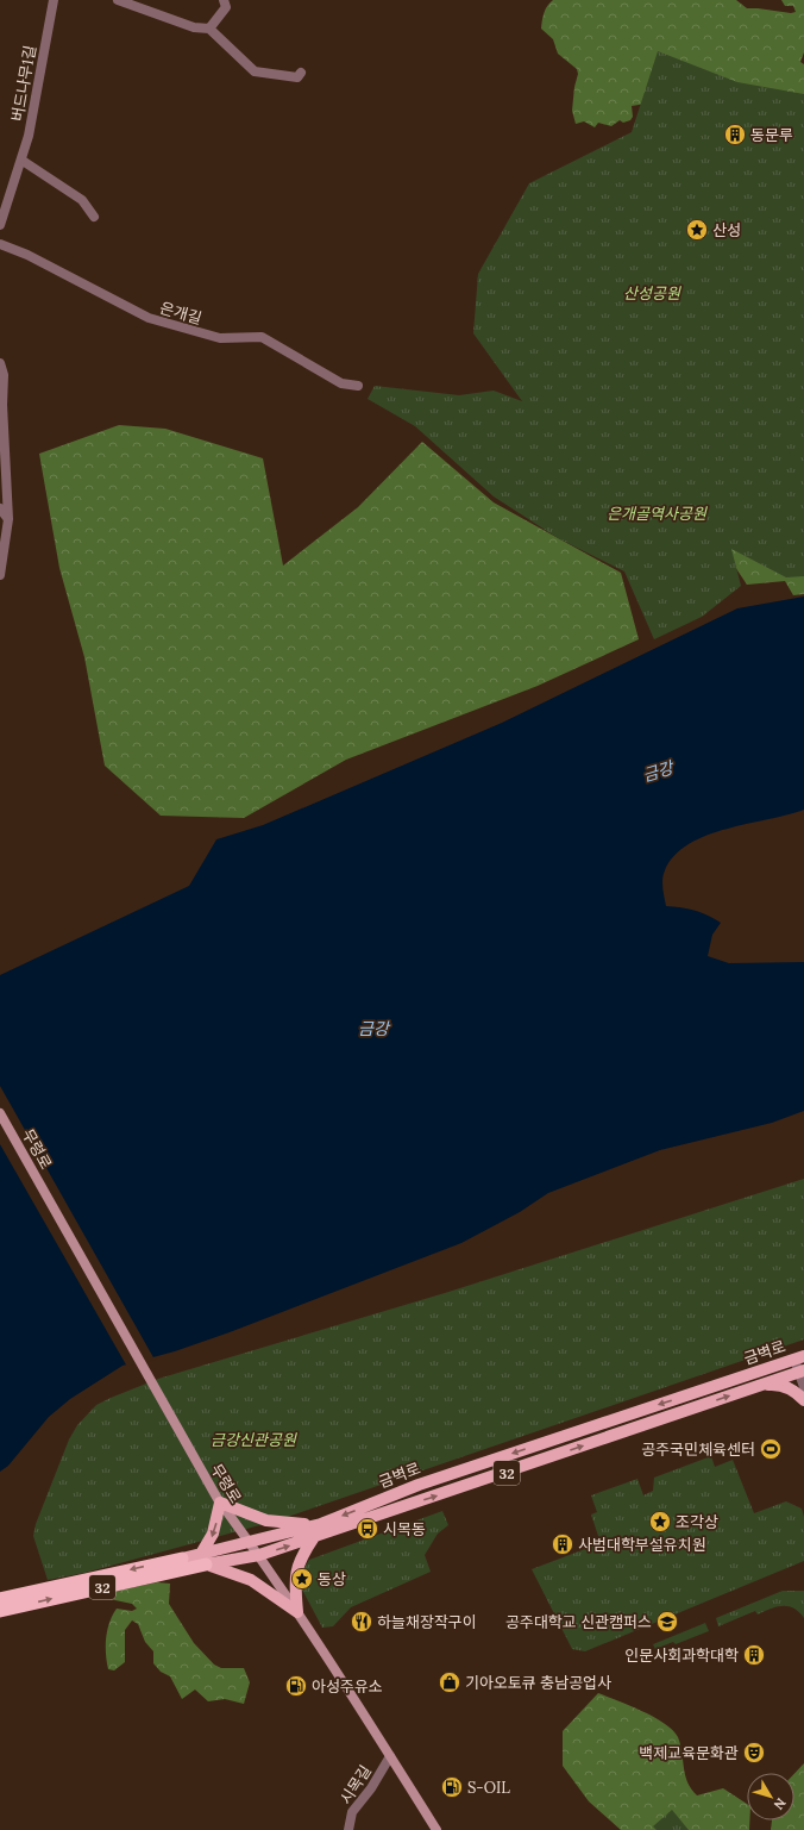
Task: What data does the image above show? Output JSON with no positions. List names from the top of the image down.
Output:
{
  "streets": {
    "highway": ["금벽로", "32"],
    "main road": ["무령로"],
    "street": ["버드나무1길", "은개길", "시목길"]
  },
  "crossings": [
    ["무령로", "금벽로"],
    ["무령로", "시목길"]
  ],
  "water": ["금강"],
  "parks": ["산성공원", "은개골역사공원", "금강신관공원"],
  "places": {
    "building": ["동문루", "사범대학부설유치원", "인문사회과학대학"],
    "place": ["산성", "조각상", "동상"],
    "sports": ["공주국민체육센터"],
    "bus stop": ["시목동"],
    "restaurant": ["하늘채장작구이"],
    "school or university": ["공주대학교 신관캠퍼스"],
    "shop": ["기아오토큐 충남공업사"],
    "fuel station": ["아성주유소", "S-OIL"],
    "theatre": ["백제교육문화관"]
  },
  "north": "bottom right"
}
